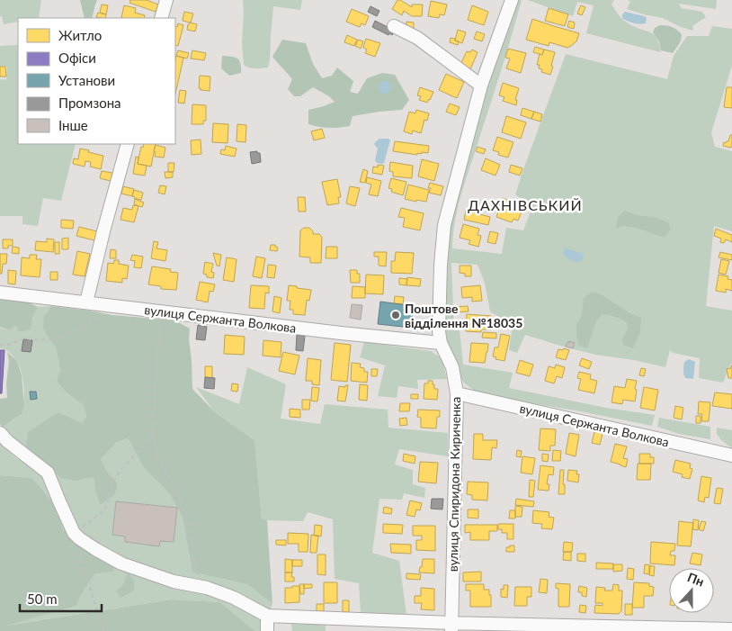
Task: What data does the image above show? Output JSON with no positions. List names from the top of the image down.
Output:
{
  "streets": {
    "street": ["вулиця Сержанта Волкова", "вулиця Спиридона Кириченка"]
  },
  "crossings": [
    ["вулиця Сержанта Волкова", "вулиця Спиридона Кириченка"]
  ],
  "districts": ["ДАХНІВСЬКИЙ"],
  "places": ["Поштове відділення №18035"],
  "legend": [
    "Житло",
    "Офіси",
    "Установи",
    "Промзона",
    "Інше"
  ],
  "scale_bar": "50 m",
  "north": "top"
}
